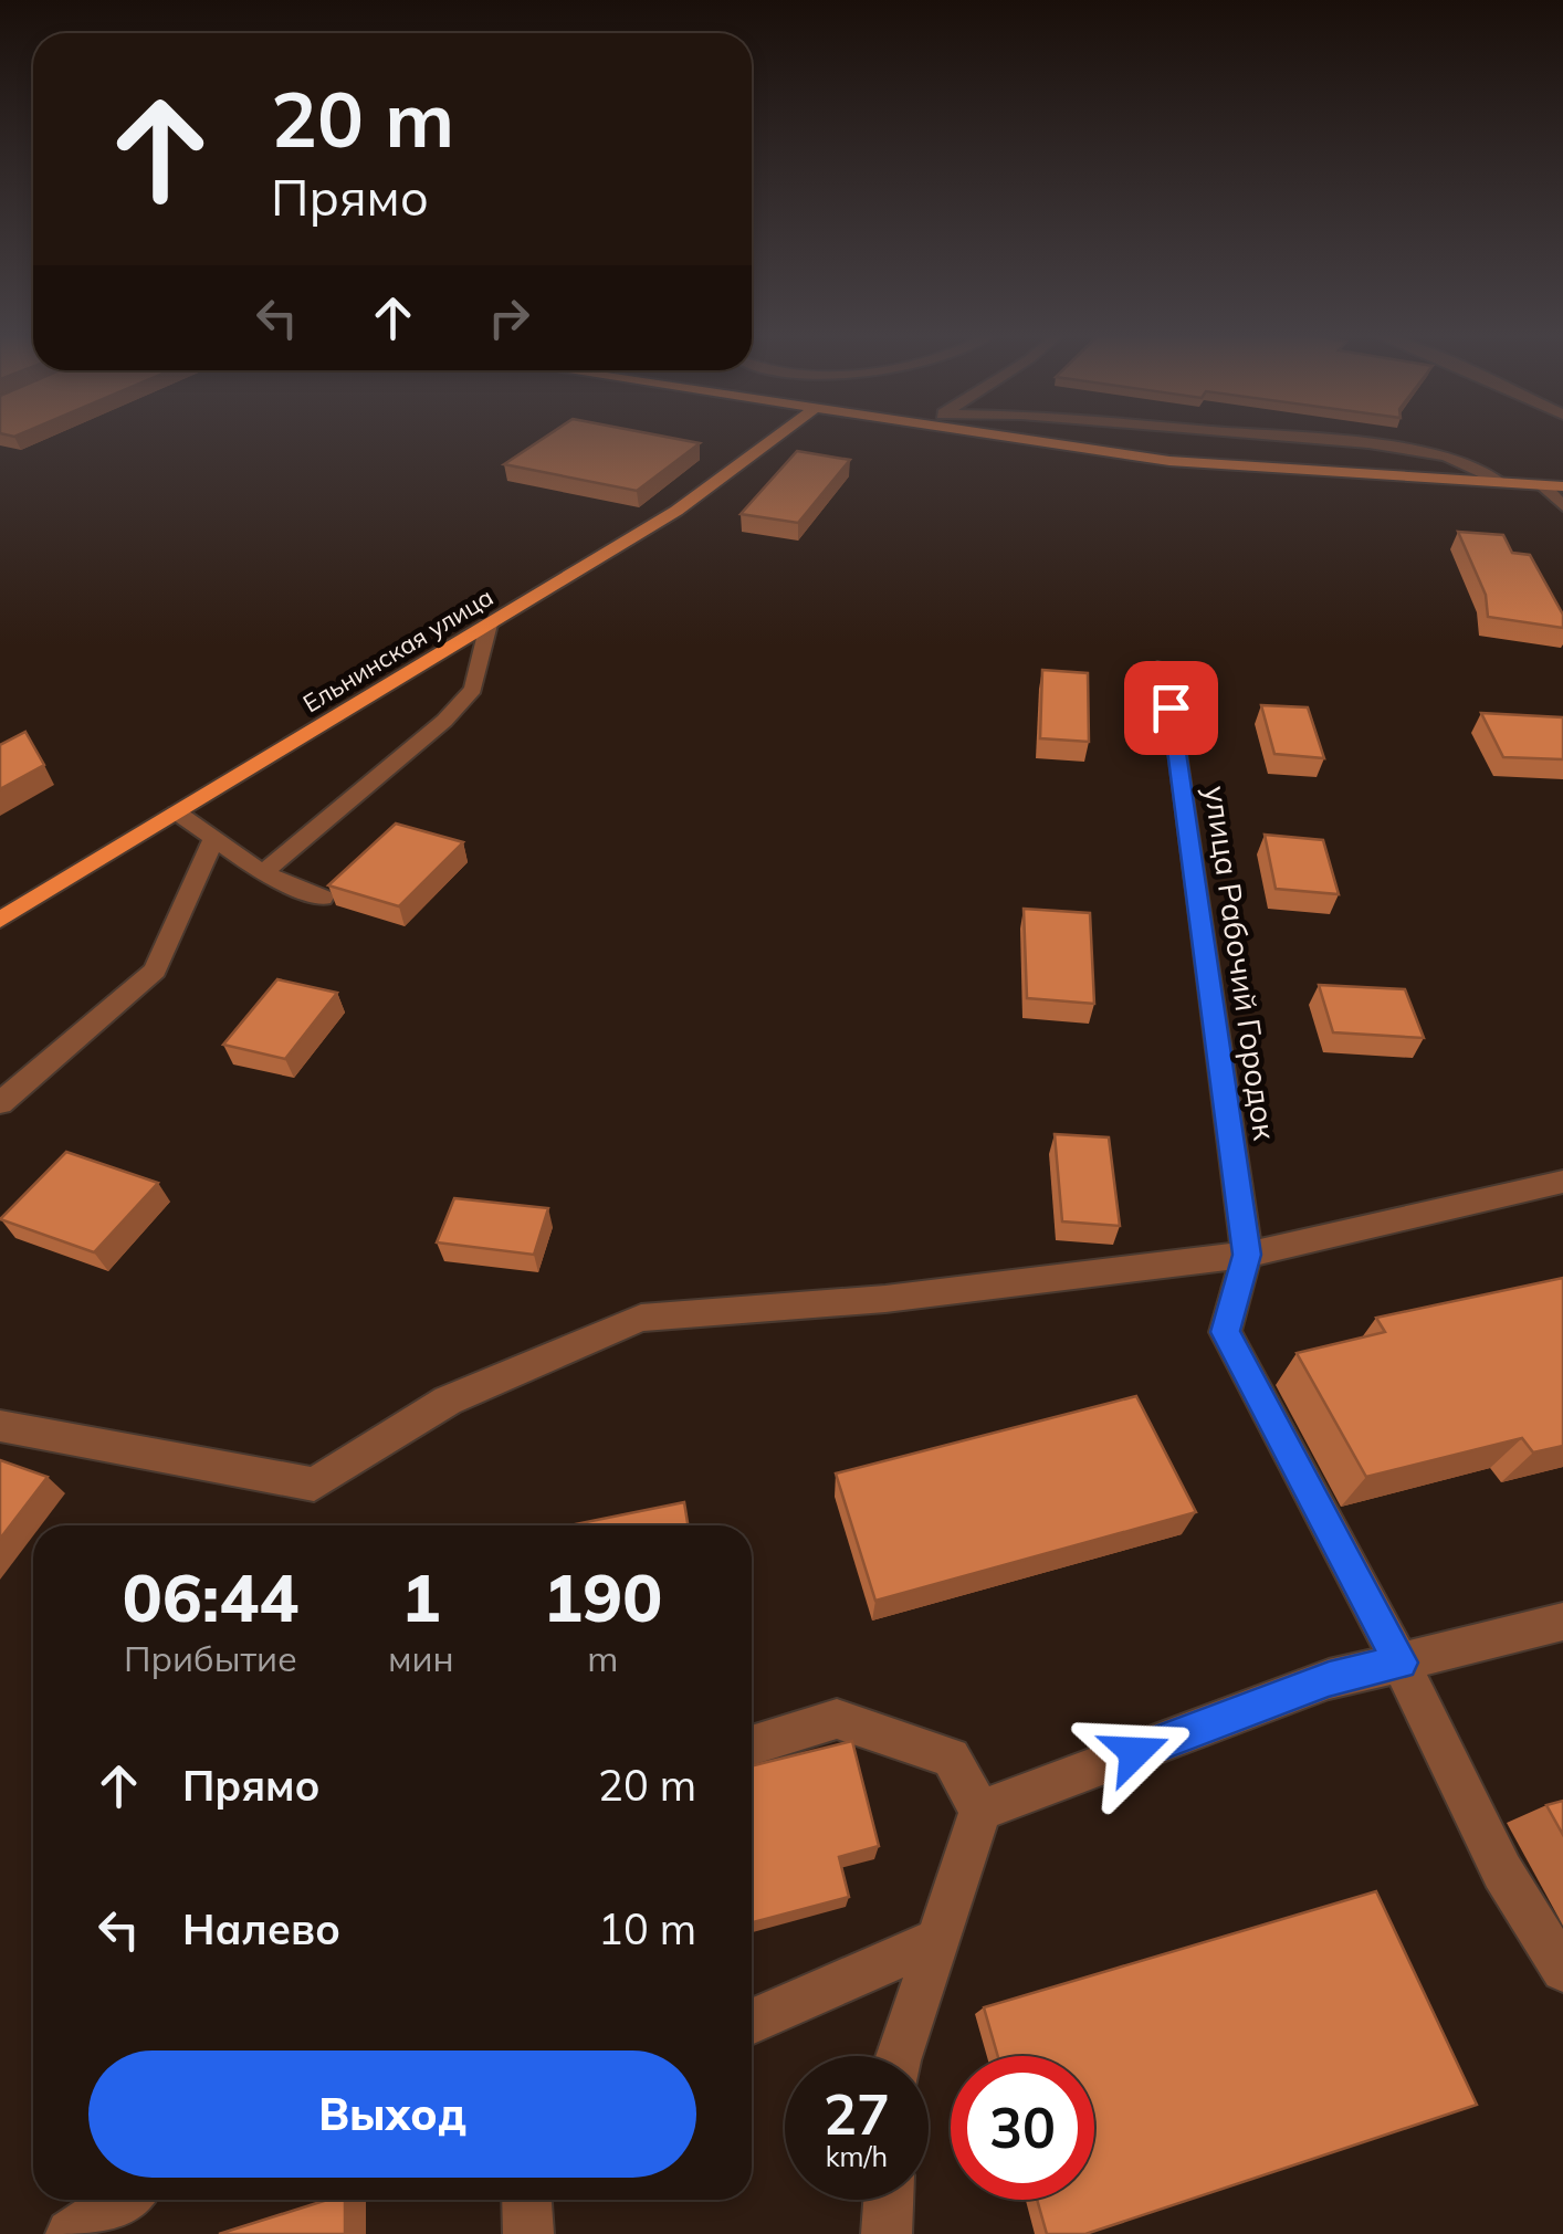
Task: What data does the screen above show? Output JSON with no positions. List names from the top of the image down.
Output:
{
  "streets": {
    "main road": ["Ельнинская улица"],
    "street": ["улица Рабочий Городок"]
  },
  "page": {
    "turn": ["20 m", "Прямо"],
    "eta": [
      "06:44",
      "Прибытие",
      "1",
      "мин",
      "190",
      "m"
    ],
    "list": [
      {
        "name": "Прямо",
        "value": "20 m"
      },
      {
        "name": "Налево",
        "value": "10 m"
      }
    ],
    "buttons": "Выход",
    "speed": "27 km/h",
    "limit": "30"
  }
}
